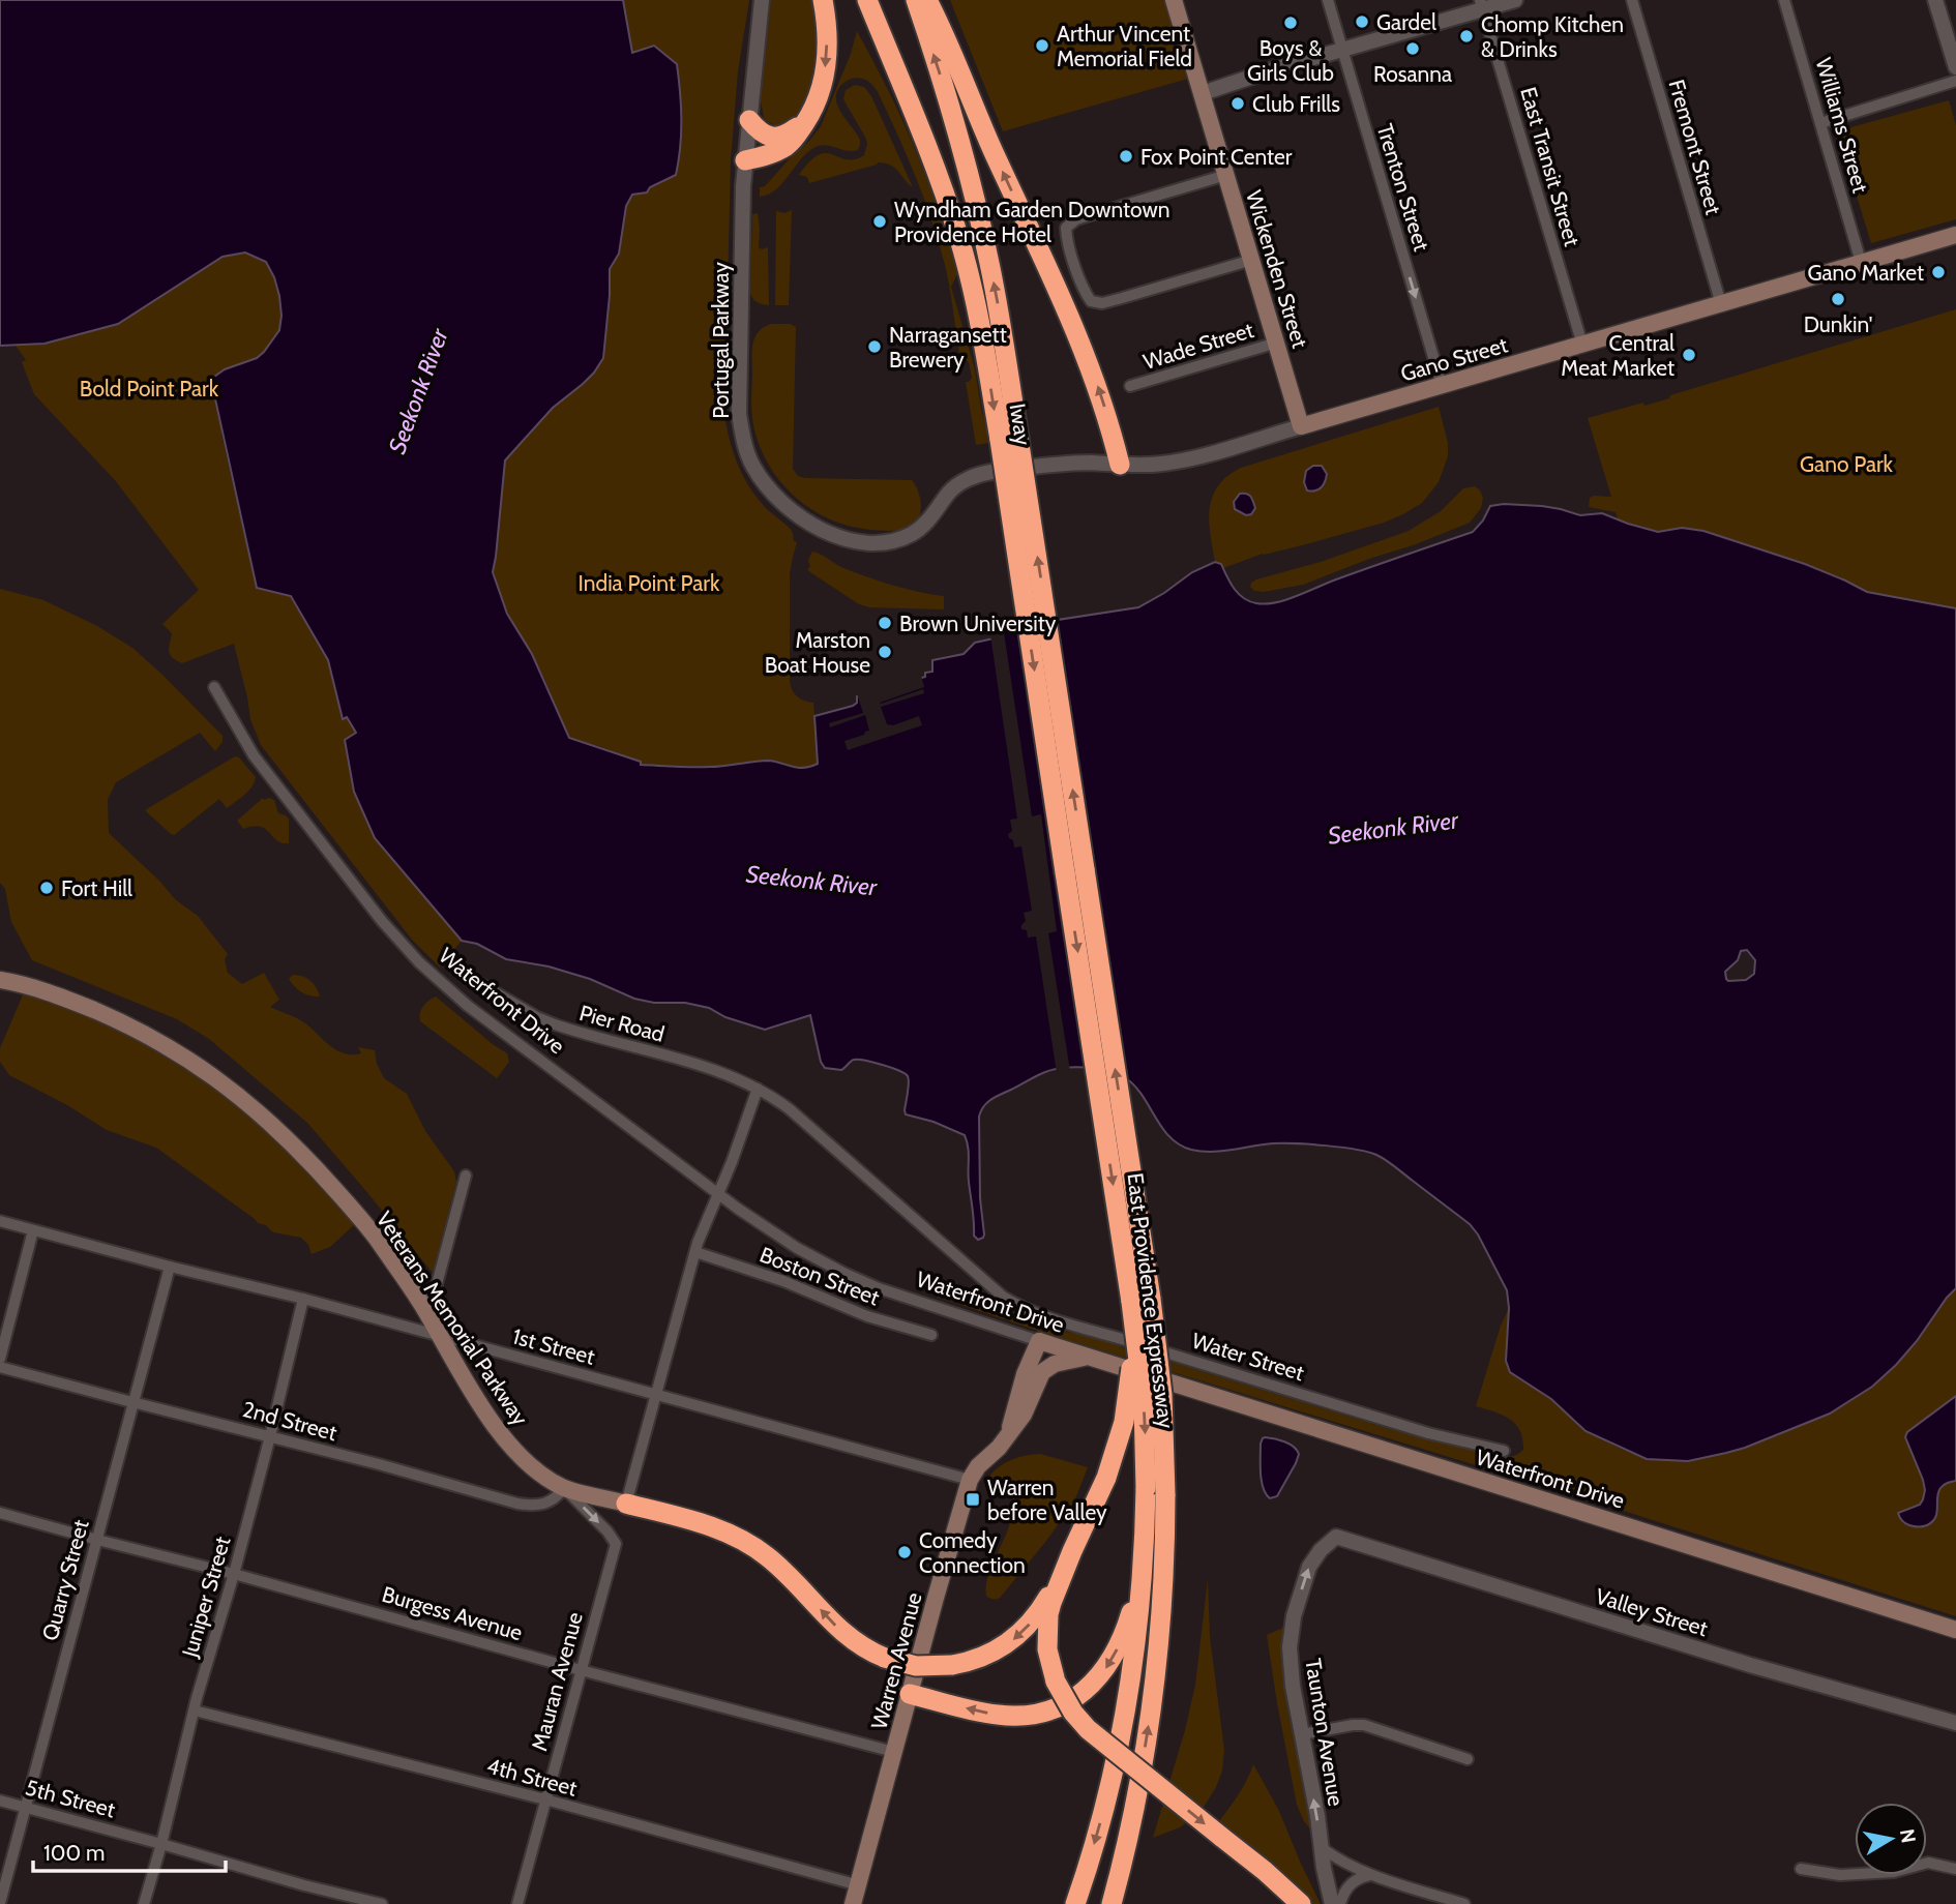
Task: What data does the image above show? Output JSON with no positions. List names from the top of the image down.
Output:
{
  "streets": {
    "highway": ["Iway", "East Providence Expressway"],
    "main road": [
      "Wickenden Street",
      "Gano Street",
      "Waterfront Drive",
      "Veterans Memorial Parkway",
      "Warren Avenue"
    ],
    "street": [
      "Williams Street",
      "Fremont Street",
      "East Transit Street",
      "Trenton Street",
      "Portugal Parkway",
      "Wade Street",
      "Pier Road",
      "Boston Street",
      "1st Street",
      "Water Street",
      "2nd Street",
      "Quarry Street",
      "Juniper Street",
      "Valley Street",
      "Burgess Avenue",
      "Mauran Avenue",
      "Taunton Avenue",
      "4th Street",
      "5th Street"
    ]
  },
  "crossings": [
    ["Williams Street", "Gano Street"],
    ["Fremont Street", "Gano Street"],
    ["East Transit Street", "Gano Street"],
    ["Trenton Street", "Gano Street"],
    ["Wickenden Street", "Wade Street"],
    ["Wickenden Street", "Gano Street"],
    ["Portugal Parkway", "Gano Street"],
    ["Iway", "East Providence Expressway"],
    ["Pier Road", "Water Street"],
    ["Veterans Memorial Parkway", "1st Street"],
    ["Veterans Memorial Parkway", "2nd Street"],
    ["Veterans Memorial Parkway", "Mauran Avenue"],
    ["1st Street", "Quarry Street"],
    ["1st Street", "Juniper Street"],
    ["1st Street", "Warren Avenue"],
    ["2nd Street", "Quarry Street"],
    ["2nd Street", "Juniper Street"],
    ["2nd Street", "Mauran Avenue"],
    ["Quarry Street", "Burgess Avenue"],
    ["Quarry Street", "5th Street"],
    ["Juniper Street", "Burgess Avenue"],
    ["Juniper Street", "4th Street"],
    ["Juniper Street", "5th Street"],
    ["Valley Street", "Taunton Avenue"],
    ["Burgess Avenue", "Warren Avenue"],
    ["Burgess Avenue", "Mauran Avenue"],
    ["Warren Avenue", "4th Street"],
    ["Mauran Avenue", "4th Street"]
  ],
  "one_way": ["Trenton Street", "Taunton Avenue"],
  "water": ["Seekonk River"],
  "parks": ["Bold Point Park", "Gano Park", "India Point Park"],
  "places": {
    "other": [
      "Gardel",
      "Boys & Girls Club",
      "Chomp Kitchen & Drinks",
      "Arthur Vincent Memorial Field",
      "Rosanna",
      "Club Frills",
      "Fox Point Center",
      "Wyndham Garden Downtown Providence Hotel",
      "Gano Market",
      "Dunkin'",
      "Narragansett Brewery",
      "Central Meat Market",
      "Brown University",
      "Marston Boat House",
      "Fort Hill",
      "Comedy Connection"
    ],
    "transit": ["Warren before Valley"]
  },
  "scale_bar": "100 m",
  "north": "right"
}
